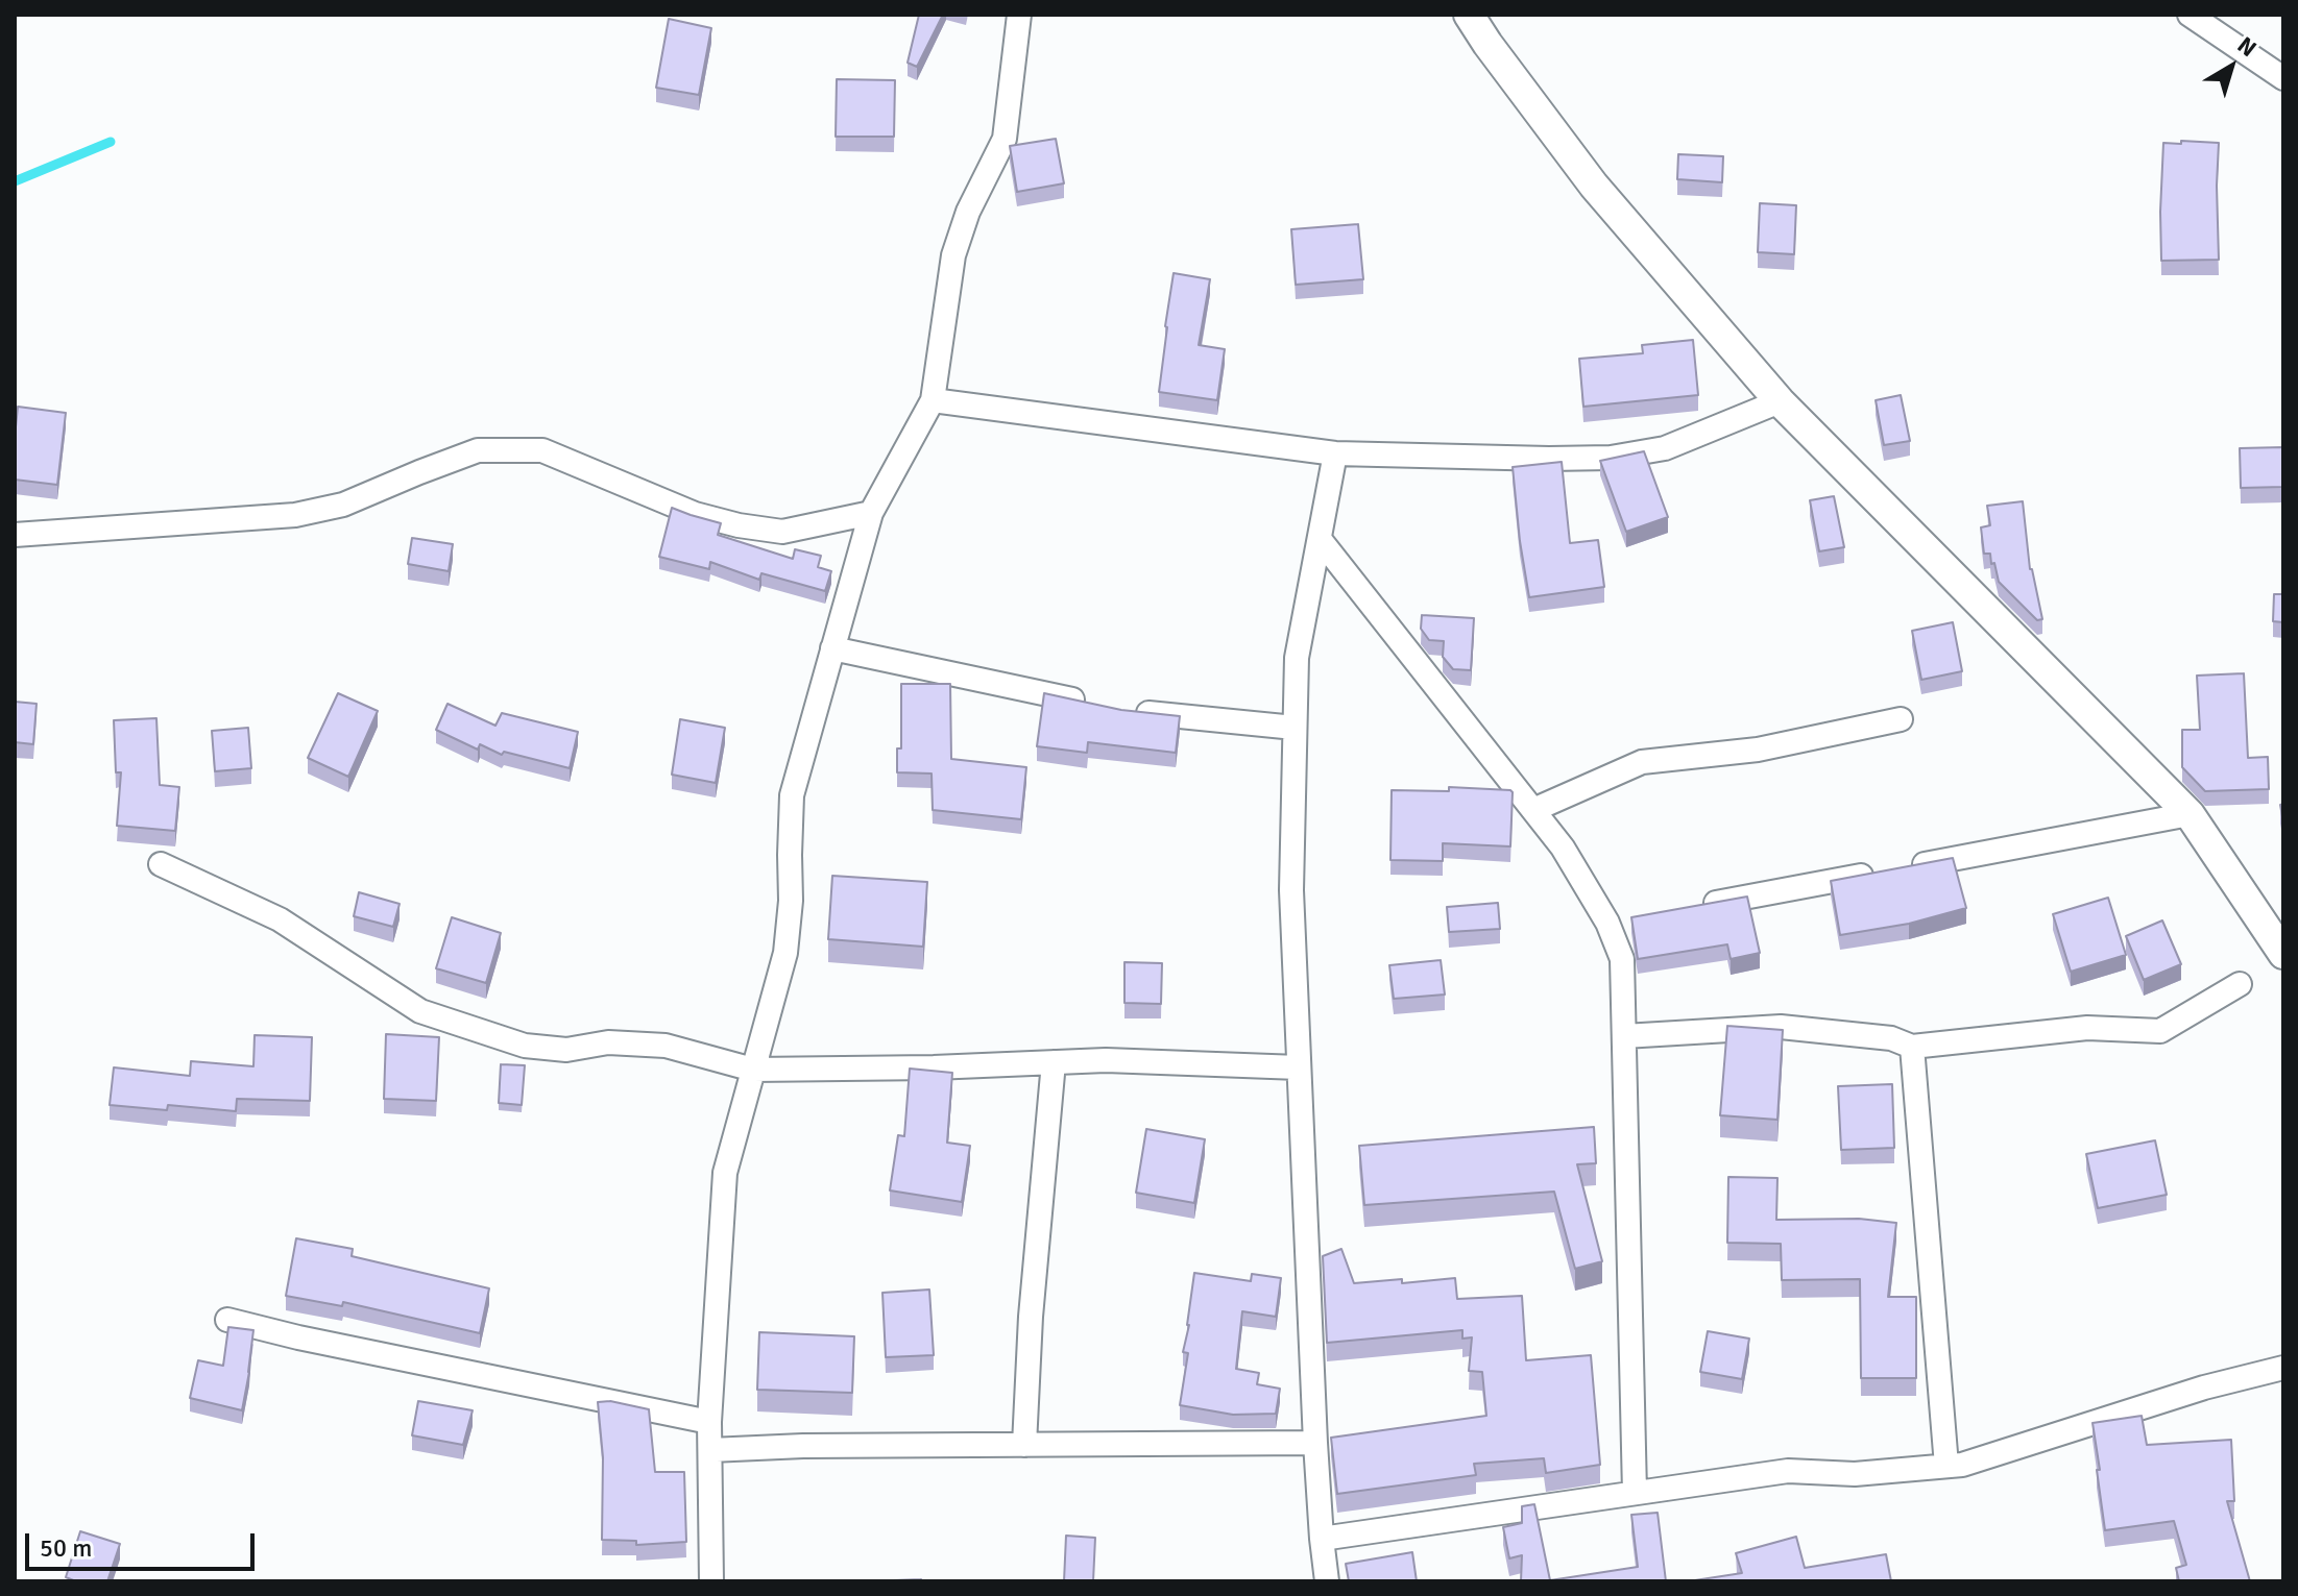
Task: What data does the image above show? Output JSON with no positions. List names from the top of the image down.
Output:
{
  "scale_bar": "50 m",
  "north": "top right"
}
